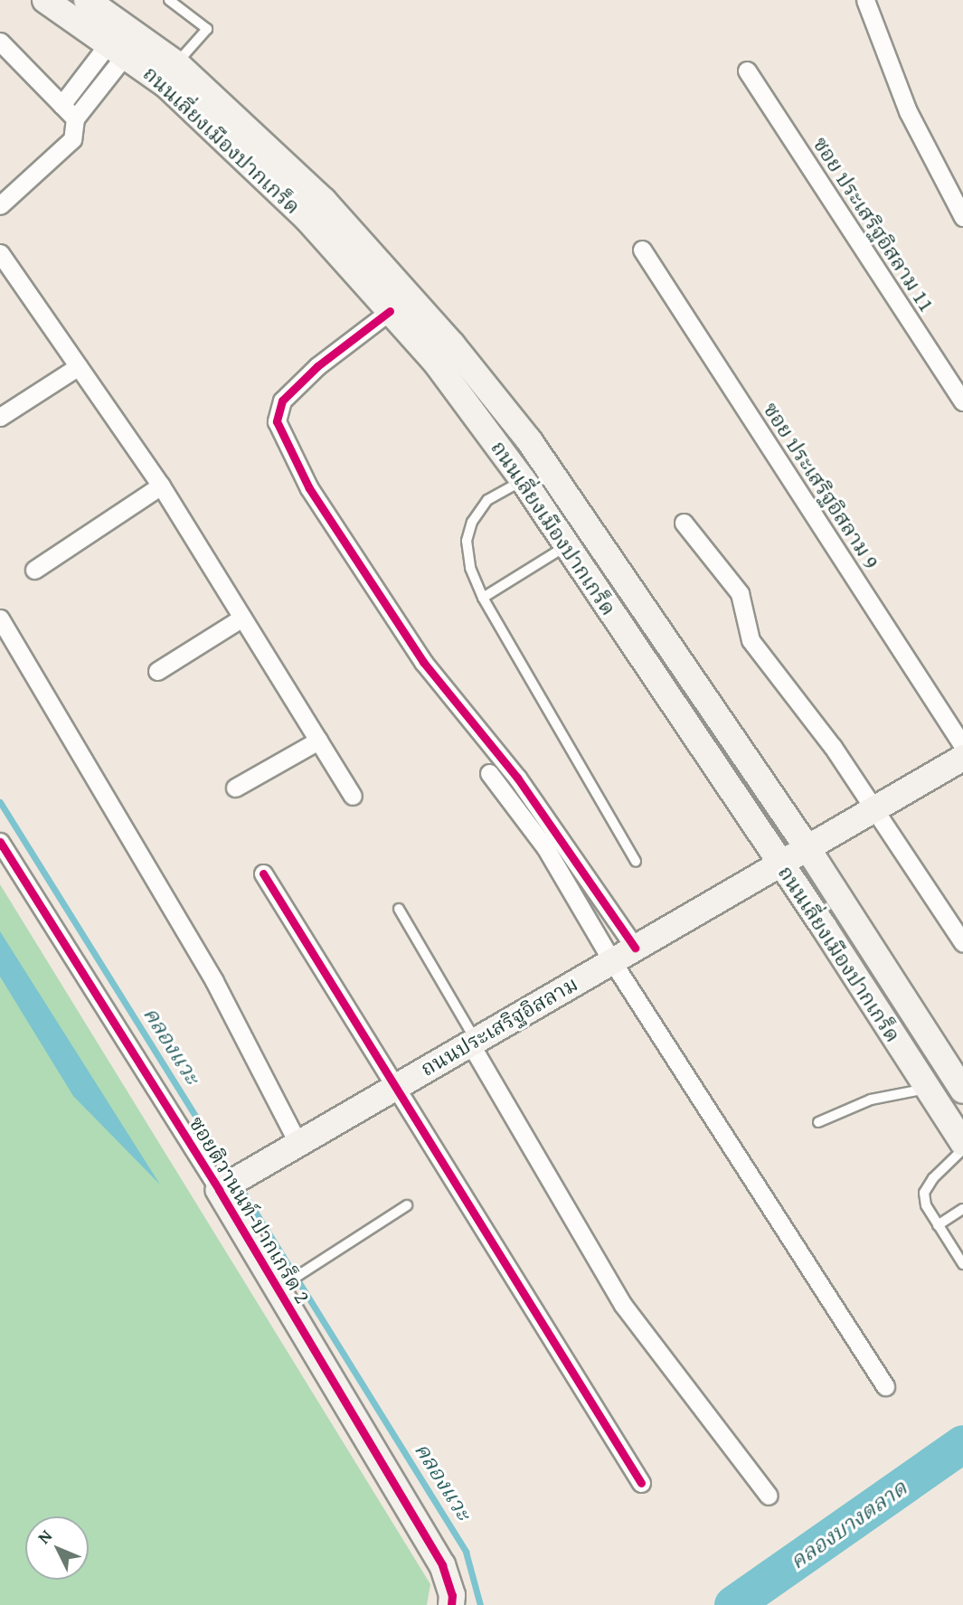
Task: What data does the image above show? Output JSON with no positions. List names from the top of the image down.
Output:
{
  "streets": {
    "main road": ["ถนนเลี่ยงเมืองปากเกร็ด", "ถนนประเสริฐอิสลาม", "ซอยติวานนท์-ปากเกร็ด 2"],
    "street": ["ซอย ประเสริฐอิสลาม 11", "ซอย ประเสริฐอิสลาม 9"]
  },
  "crossings": [
    ["ถนนเลี่ยงเมืองปากเกร็ด", "ถนนประเสริฐอิสลาม"],
    ["ถนนประเสริฐอิสลาม", "ซอยติวานนท์-ปากเกร็ด 2"]
  ],
  "water": ["คลองแวะ", "คลองบางตลาด"],
  "north": "top left"
}
